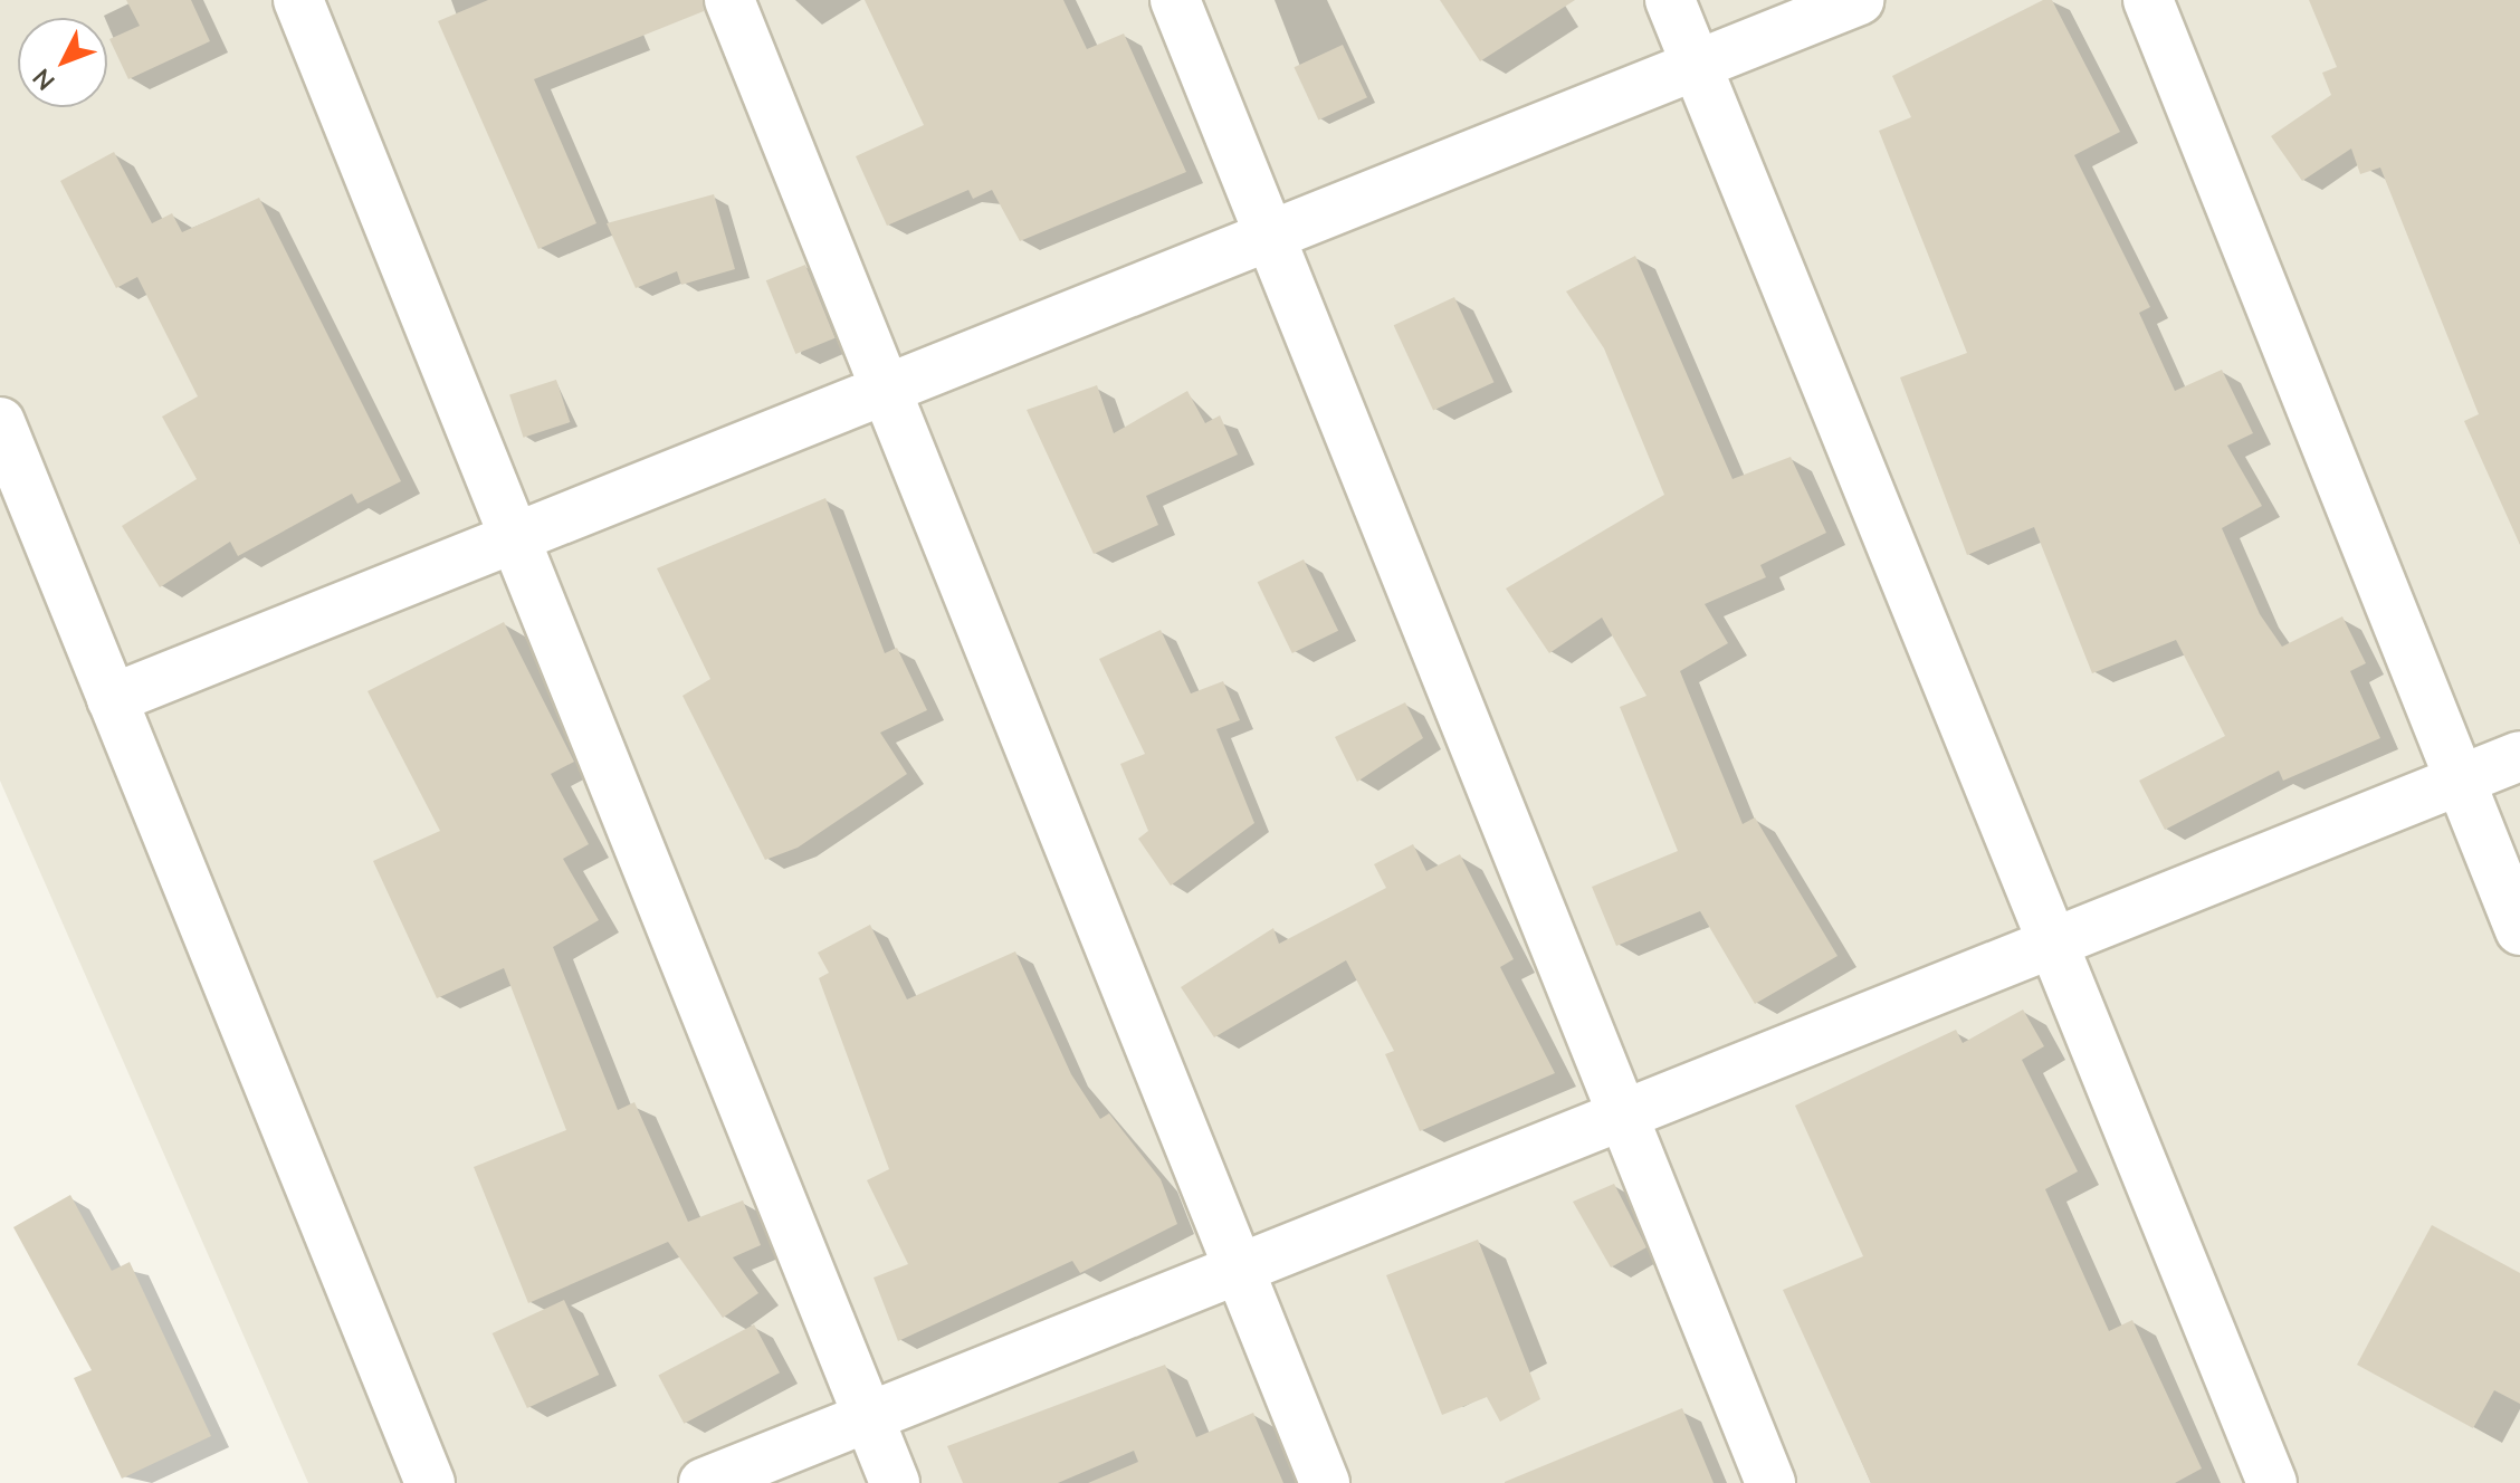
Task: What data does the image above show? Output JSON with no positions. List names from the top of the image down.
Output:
{
  "north": "bottom left"
}
